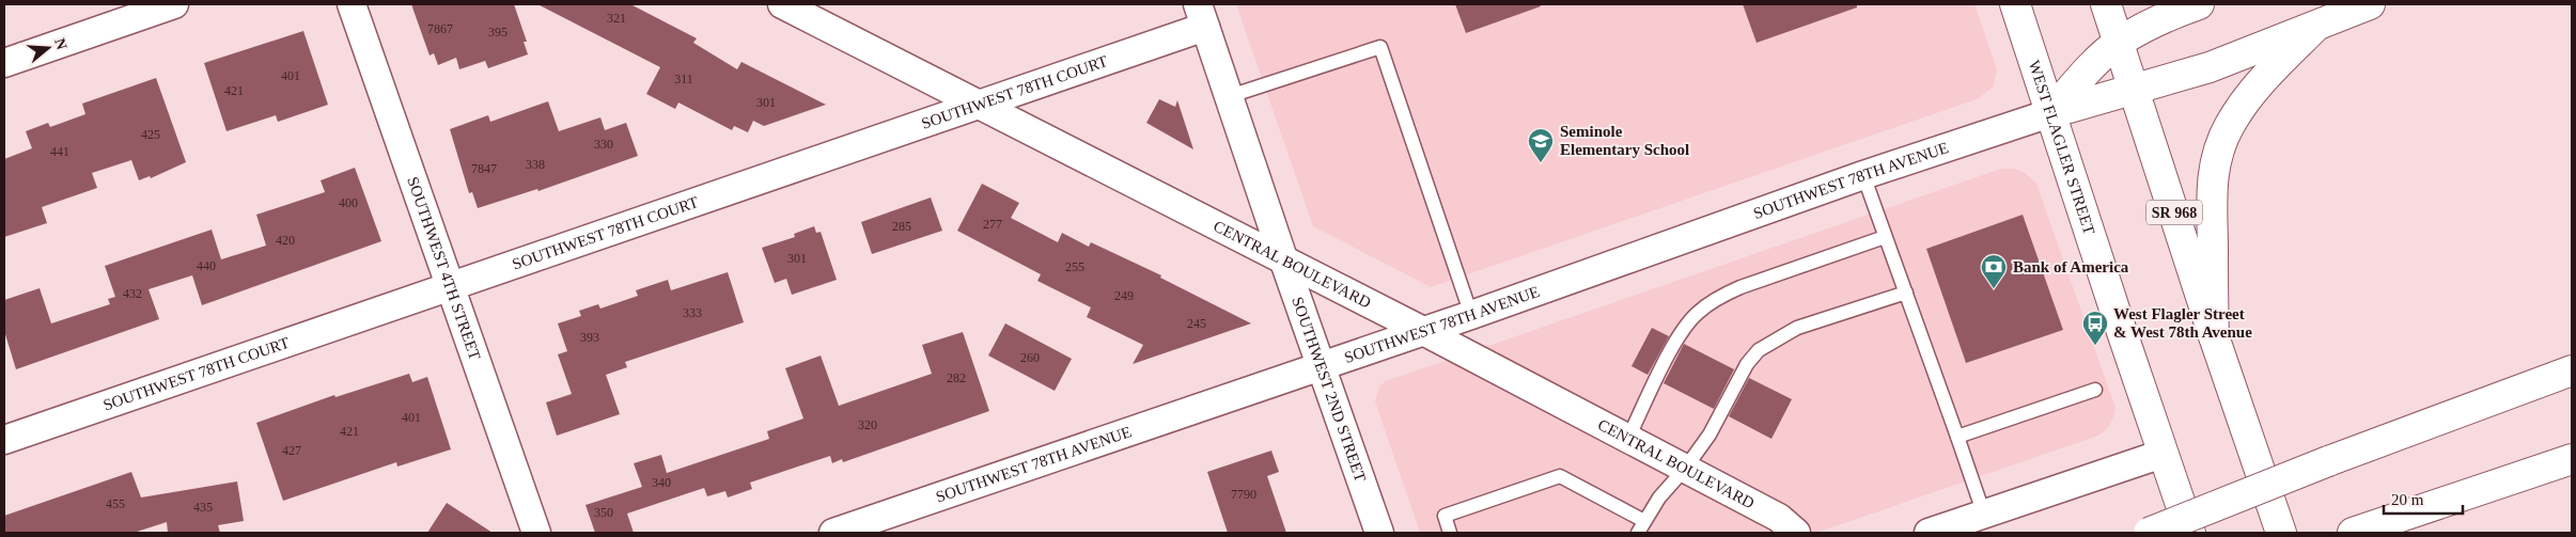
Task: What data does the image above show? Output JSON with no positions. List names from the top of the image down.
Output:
{
  "streets": {
    "main road": ["WEST FLAGLER STREET", "SR 968"],
    "street": [
      "SOUTHWEST 78TH COURT",
      "SOUTHWEST 78TH AVENUE",
      "CENTRAL BOULEVARD",
      "SOUTHWEST 4TH STREET",
      "SOUTHWEST 2ND STREET"
    ]
  },
  "crossings": [
    ["SOUTHWEST 78TH COURT", "CENTRAL BOULEVARD"],
    ["SOUTHWEST 78TH COURT", "SOUTHWEST 4TH STREET"],
    ["SOUTHWEST 78TH COURT", "SOUTHWEST 2ND STREET"],
    ["WEST FLAGLER STREET", "SOUTHWEST 78TH AVENUE"],
    ["SOUTHWEST 78TH AVENUE", "CENTRAL BOULEVARD"],
    ["SOUTHWEST 78TH AVENUE", "SOUTHWEST 2ND STREET"],
    ["CENTRAL BOULEVARD", "SOUTHWEST 2ND STREET"]
  ],
  "places": {
    "school or university": ["Seminole Elementary School"],
    "bank": ["Bank of America"],
    "bus stop": ["West Flagler Street & West 78th Avenue"]
  },
  "house_numbers": [
    "321",
    "7867",
    "395",
    "401",
    "311",
    "421",
    "301",
    "425",
    "330",
    "441",
    "338",
    "7847",
    "400",
    "277",
    "285",
    "420",
    "301",
    "440",
    "255",
    "432",
    "249",
    "333",
    "245",
    "393",
    "260",
    "282",
    "401",
    "320",
    "421",
    "427",
    "340",
    "7790",
    "455",
    "435",
    "350"
  ],
  "scale_bar": "20 m",
  "north": "right"
}
